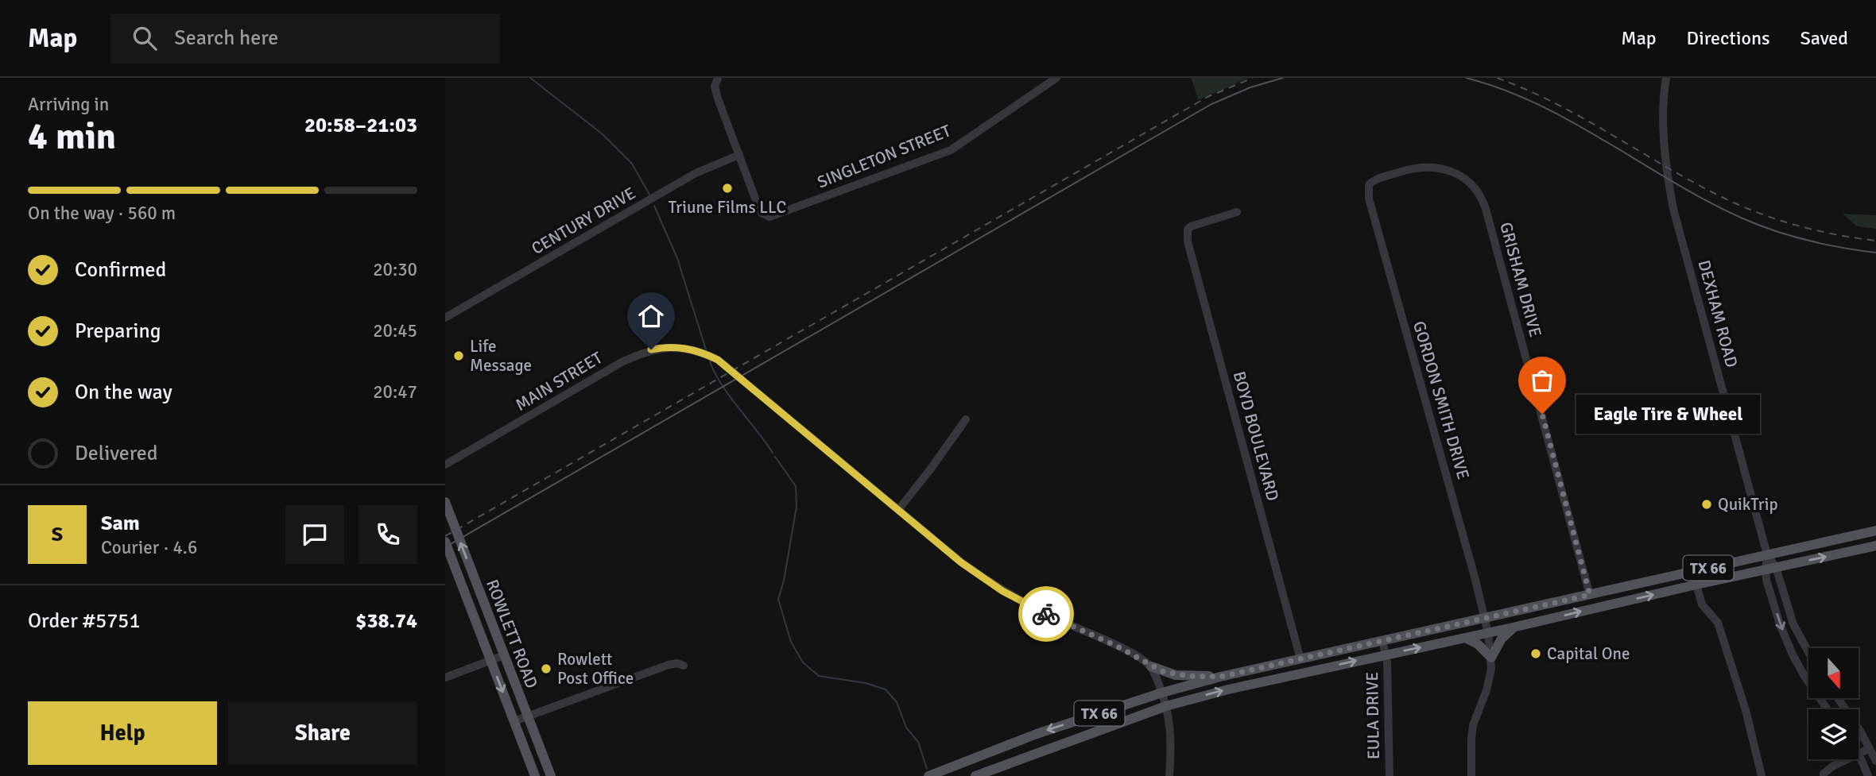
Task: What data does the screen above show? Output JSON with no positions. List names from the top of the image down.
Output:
{
  "streets": {
    "main road": ["TX 66", "ROWLETT ROAD"],
    "street": [
      "SINGLETON STREET",
      "CENTURY DRIVE",
      "GRISHAM DRIVE",
      "DEXHAM ROAD",
      "MAIN STREET",
      "GORDON SMITH DRIVE",
      "BOYD BOULEVARD",
      "EULA DRIVE"
    ]
  },
  "crossings": [
    ["SINGLETON STREET", "CENTURY DRIVE"],
    ["GRISHAM DRIVE", "GORDON SMITH DRIVE"],
    ["GRISHAM DRIVE", "TX 66"],
    ["DEXHAM ROAD", "TX 66"],
    ["GORDON SMITH DRIVE", "TX 66"],
    ["BOYD BOULEVARD", "TX 66"],
    ["TX 66", "EULA DRIVE"]
  ],
  "places": [
    "Triune Films LLC",
    "Life Message",
    "Eagle Tire & Wheel",
    "QuikTrip",
    "Capital One",
    "Rowlett Post Office"
  ],
  "north": "bottom",
  "page": {
    "header": "Map",
    "search": "Search here",
    "nav": ["Map", "Directions", "Saved"],
    "heading": ["4 min", "Arriving in", "20:58–21:03"],
    "panel": [
      "Sam",
      "Courier · 4.6",
      "Order #5751",
      "$38.74"
    ],
    "bar": "On the way · 560 m",
    "list": [
      ["Confirmed", "20:30"],
      ["Preparing", "20:45"],
      ["On the way", "20:47"],
      "Delivered"
    ],
    "bubble": "Eagle Tire & Wheel",
    "round": "S",
    "buttons": ["Help", "Share"]
  }
}
